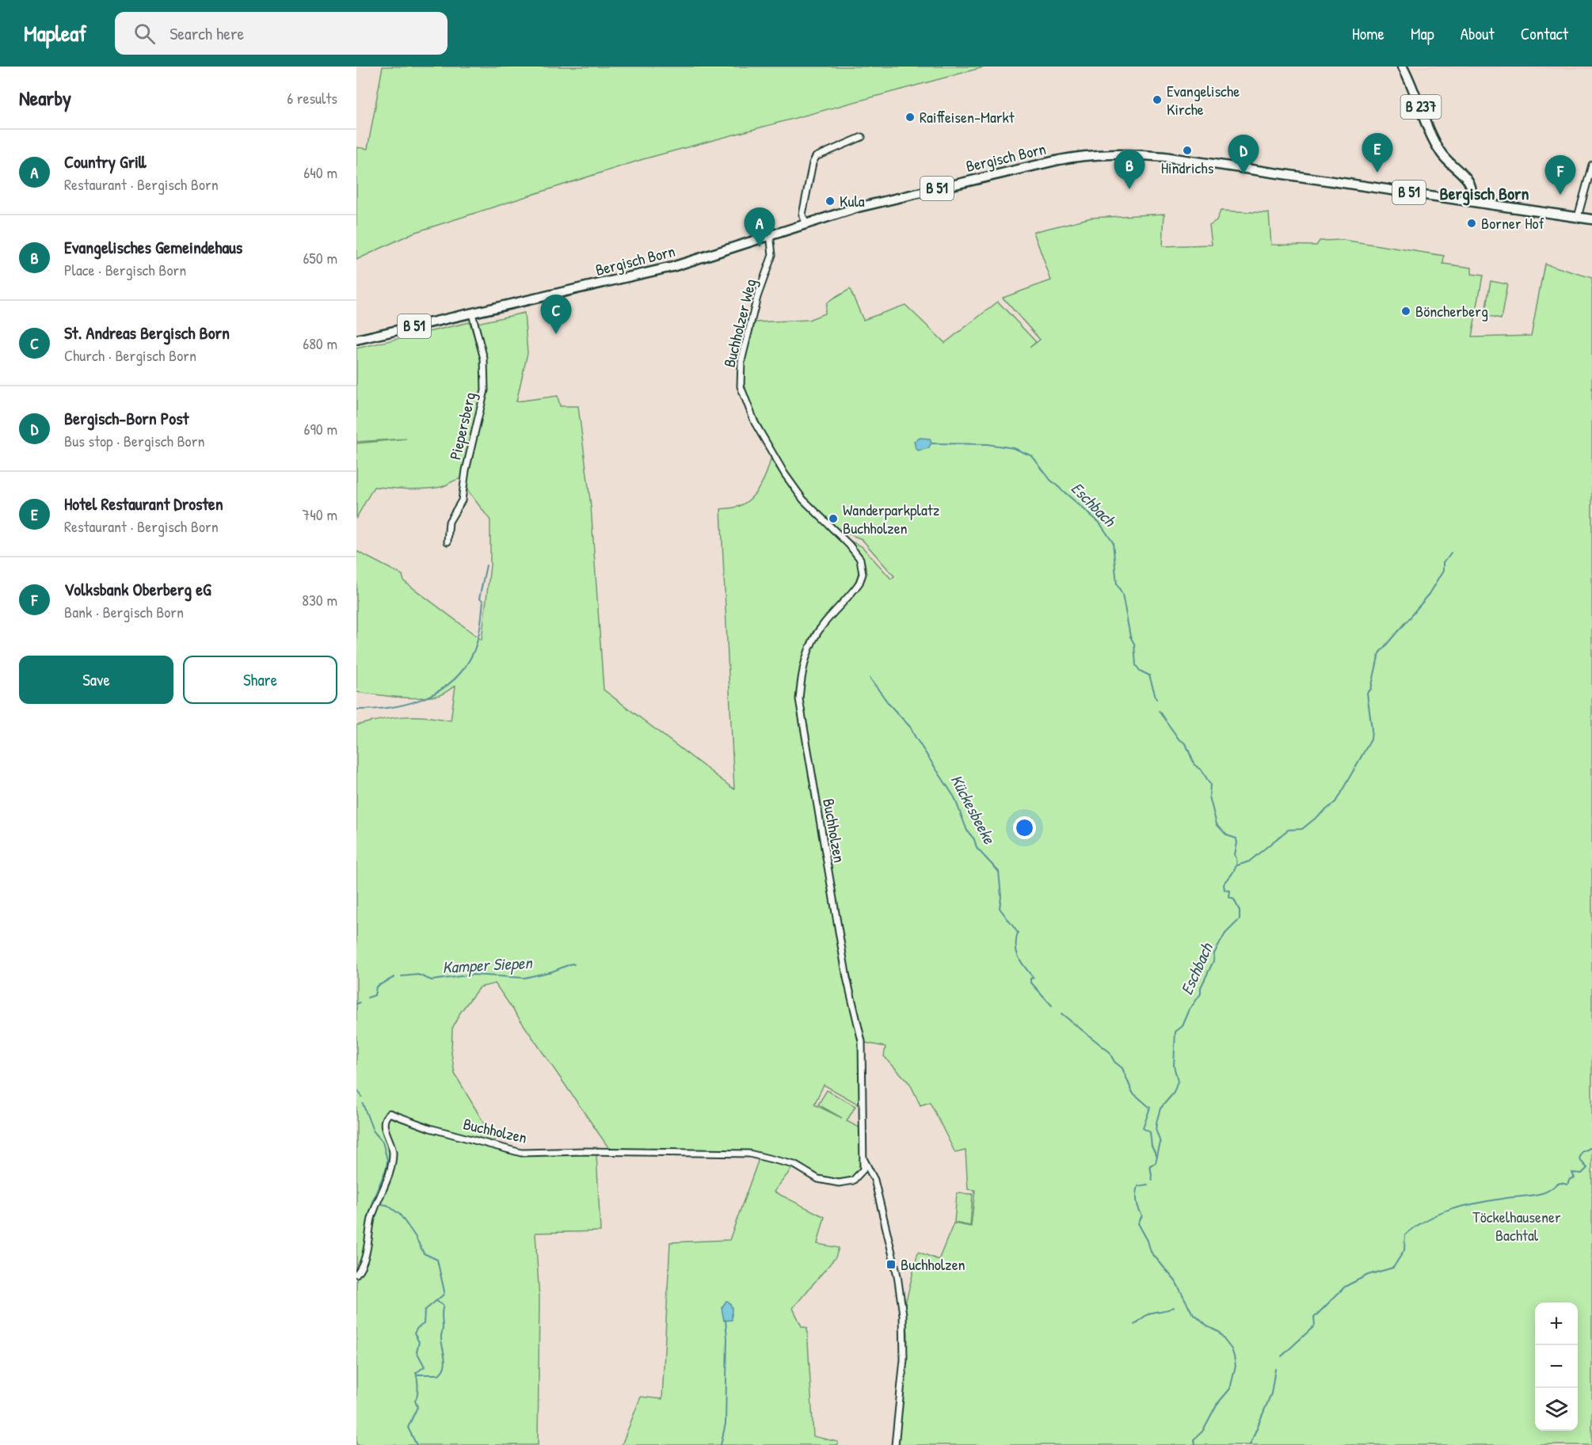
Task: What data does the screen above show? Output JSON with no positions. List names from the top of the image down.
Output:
{
  "streets": {
    "main road": ["B 237", "Bergisch Born", "B 51"],
    "street": ["Buchholzer Weg", "Piepersberg", "Buchholzen"]
  },
  "crossings": [
    ["B 237", "Bergisch Born"],
    ["Bergisch Born", "Buchholzer Weg"],
    ["Bergisch Born", "Piepersberg"],
    ["Buchholzer Weg", "Buchholzen"]
  ],
  "districts": ["Bergisch Born"],
  "water": ["Eschbach", "Kückesbeeke", "Kamper Siepen"],
  "parks": ["Töckelhausener Bachtal"],
  "places": {
    "other": [
      "Evangelische Kirche",
      "Raiffeisen-Markt",
      "Hindrichs",
      "Kula",
      "Borner Hof",
      "Böncherberg",
      "Wanderparkplatz Buchholzen"
    ],
    "transit": ["Buchholzen"]
  },
  "page": {
    "header": "Mapleaf",
    "search": "Search here",
    "nav": [
      "Home",
      "Map",
      "About",
      "Contact"
    ],
    "heading": ["Nearby", "6 results"],
    "list": [
      {
        "mark": "A",
        "name": "Country Grill",
        "note": "Restaurant · Bergisch Born",
        "value": "640 m"
      },
      {
        "mark": "B",
        "name": "Evangelisches Gemeindehaus",
        "note": "Place · Bergisch Born",
        "value": "650 m"
      },
      {
        "mark": "C",
        "name": "St. Andreas Bergisch Born",
        "note": "Church · Bergisch Born",
        "value": "680 m"
      },
      {
        "mark": "D",
        "name": "Bergisch-Born Post",
        "note": "Bus stop · Bergisch Born",
        "value": "690 m"
      },
      {
        "mark": "E",
        "name": "Hotel Restaurant Drosten",
        "note": "Restaurant · Bergisch Born",
        "value": "740 m"
      },
      {
        "mark": "F",
        "name": "Volksbank Oberberg eG",
        "note": "Bank · Bergisch Born",
        "value": "830 m"
      }
    ],
    "pins": [
      "E",
      "D",
      "B",
      "F",
      "A",
      "C"
    ],
    "buttons": ["Save", "Share"],
    "map_buttons": ["+", "−"]
  }
}
